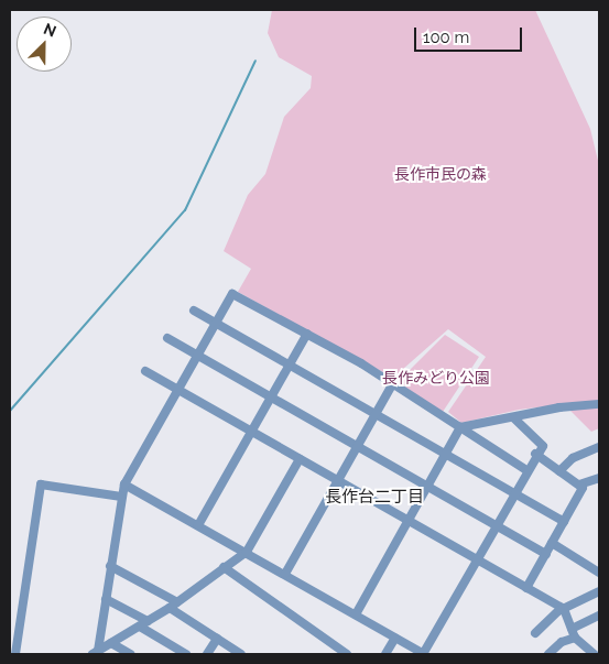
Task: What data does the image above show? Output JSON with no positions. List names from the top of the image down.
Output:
{
  "districts": ["長作台二丁目"],
  "parks": ["長作市民の森", "長作みどり公園"],
  "scale_bar": "100 m",
  "north": "top right"
}
